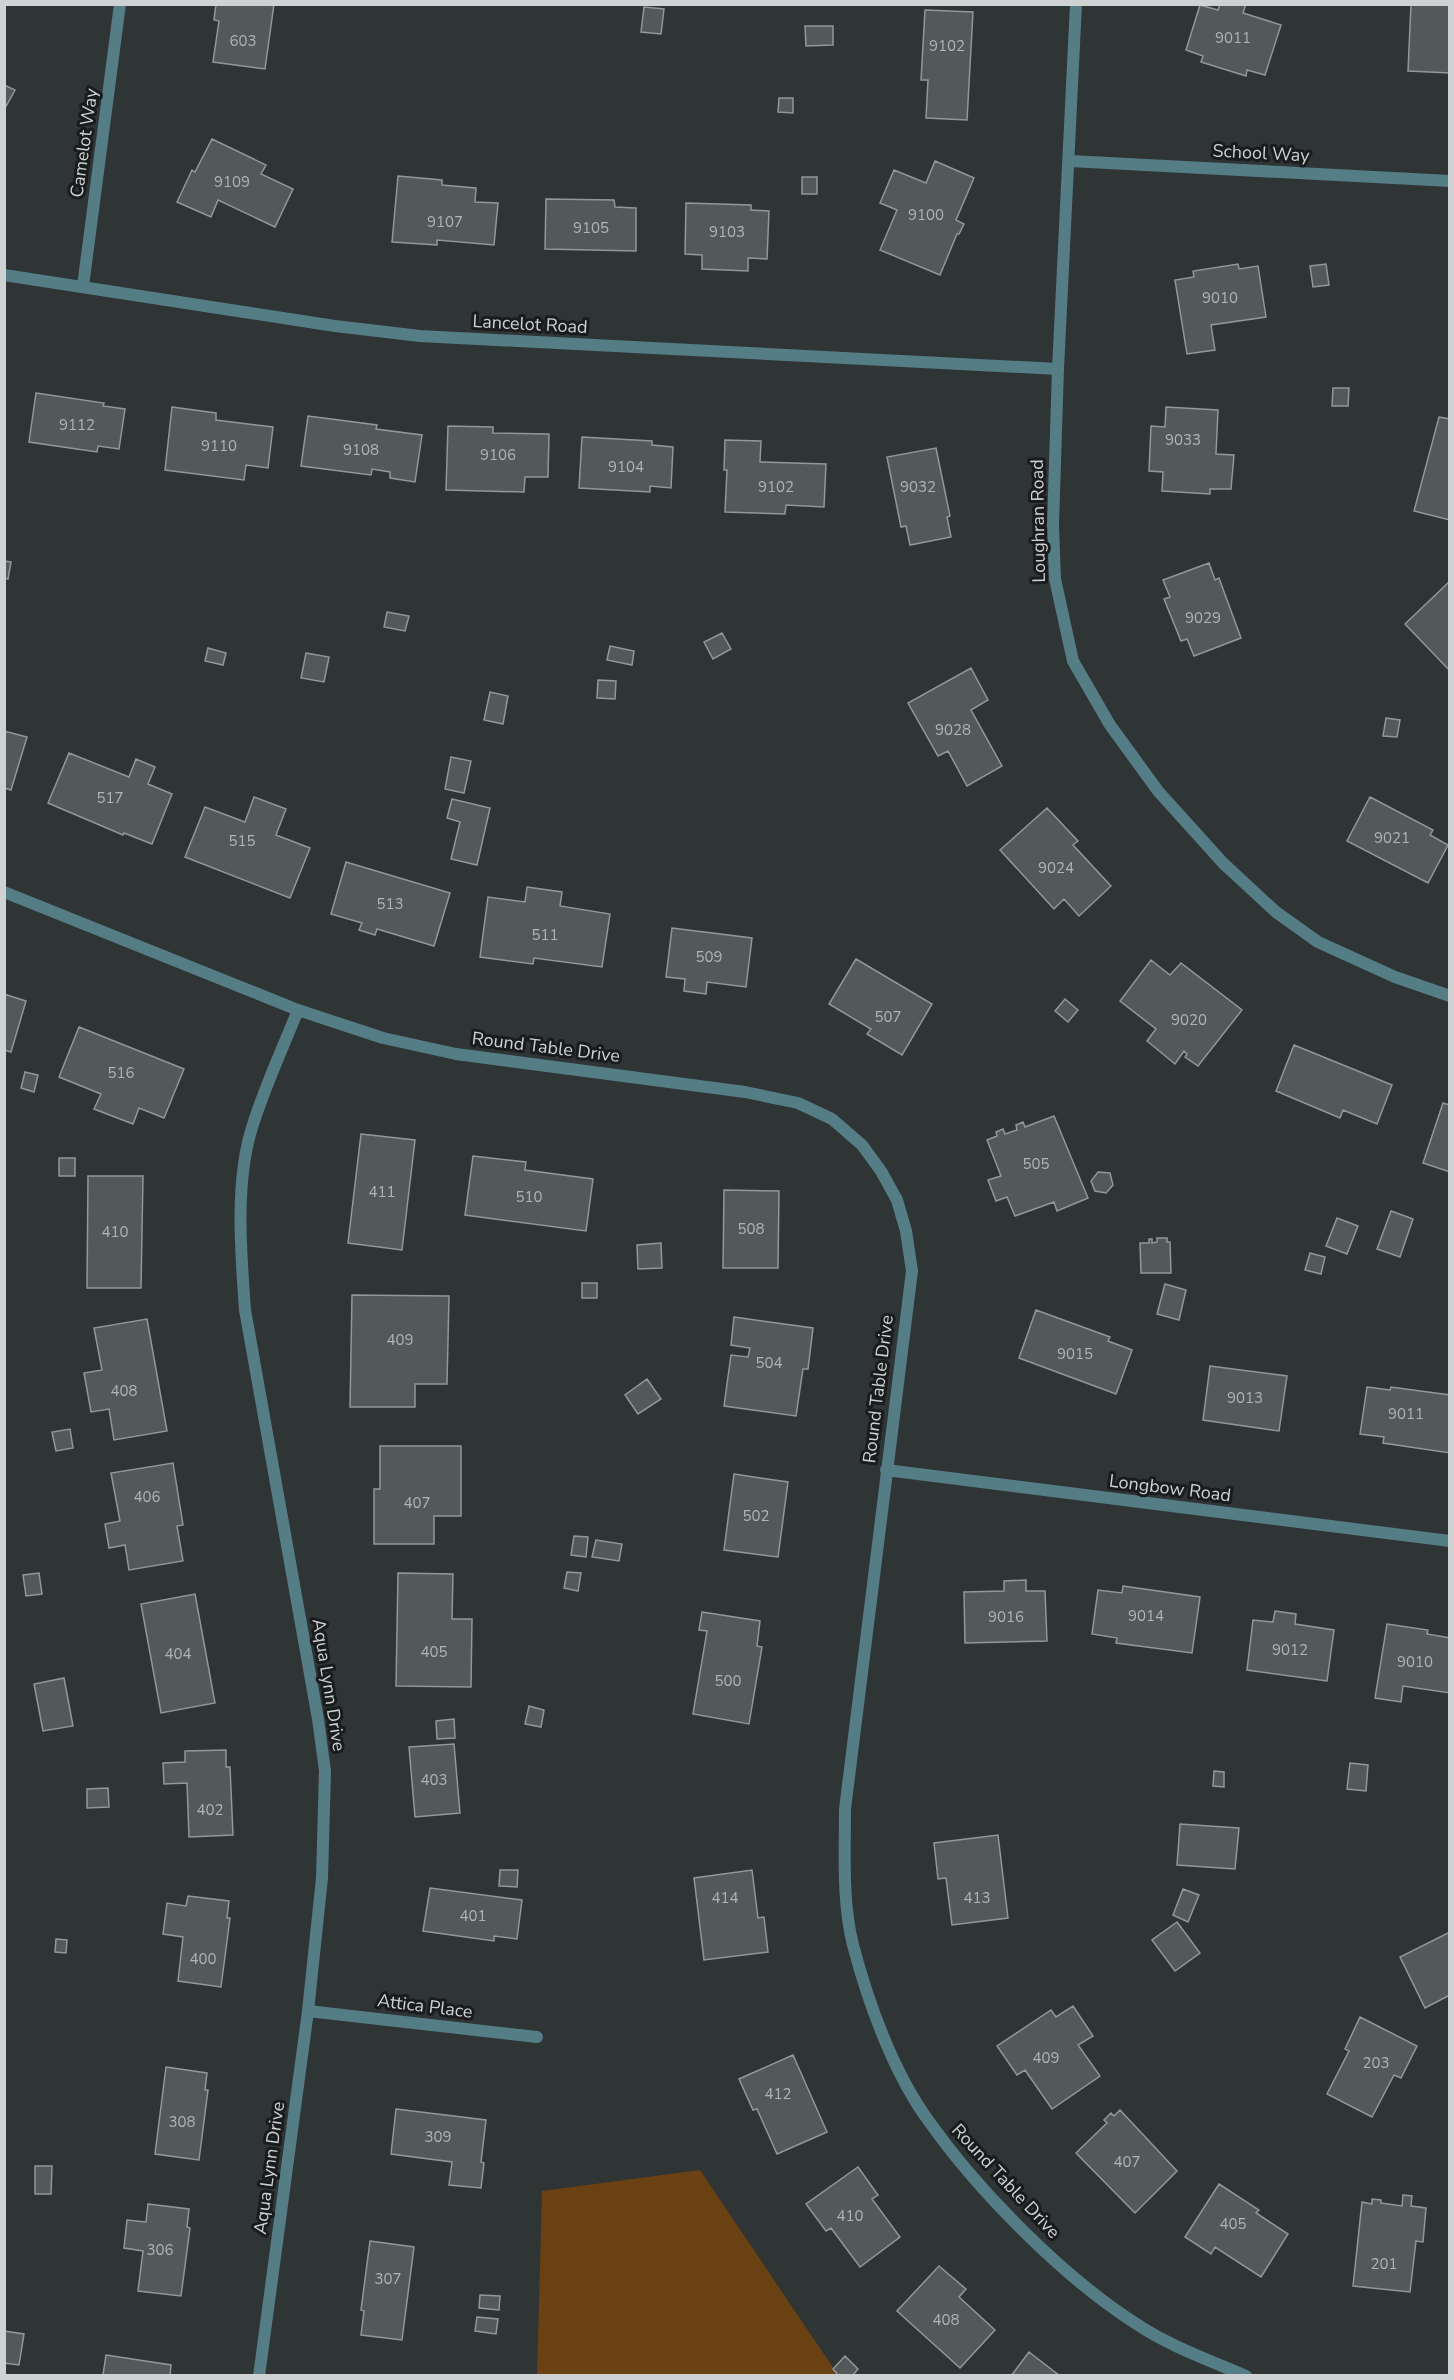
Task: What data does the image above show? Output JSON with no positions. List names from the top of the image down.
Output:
{
  "streets": {
    "street": [
      "Camelot Way",
      "School Way",
      "Lancelot Road",
      "Loughran Road",
      "Round Table Drive",
      "Longbow Road",
      "Aqua Lynn Drive",
      "Attica Place"
    ]
  },
  "crossings": [
    ["Camelot Way", "Lancelot Road"],
    ["School Way", "Loughran Road"],
    ["Lancelot Road", "Loughran Road"],
    ["Round Table Drive", "Longbow Road"],
    ["Round Table Drive", "Aqua Lynn Drive"],
    ["Aqua Lynn Drive", "Attica Place"]
  ],
  "house_numbers": [
    "9011",
    "603",
    "9102",
    "9109",
    "9100",
    "9107",
    "9105",
    "9103",
    "9010",
    "9112",
    "9033",
    "9110",
    "9108",
    "9106",
    "9104",
    "9102",
    "9032",
    "9029",
    "9028",
    "517",
    "9021",
    "515",
    "9024",
    "513",
    "511",
    "509",
    "507",
    "9020",
    "516",
    "505",
    "411",
    "510",
    "508",
    "410",
    "409",
    "9015",
    "504",
    "408",
    "9013",
    "9011",
    "406",
    "407",
    "502",
    "9014",
    "9016",
    "9012",
    "405",
    "404",
    "9010",
    "500",
    "403",
    "402",
    "414",
    "413",
    "401",
    "400",
    "409",
    "203",
    "412",
    "308",
    "309",
    "407",
    "410",
    "405",
    "306",
    "201",
    "307",
    "408"
  ]
}
